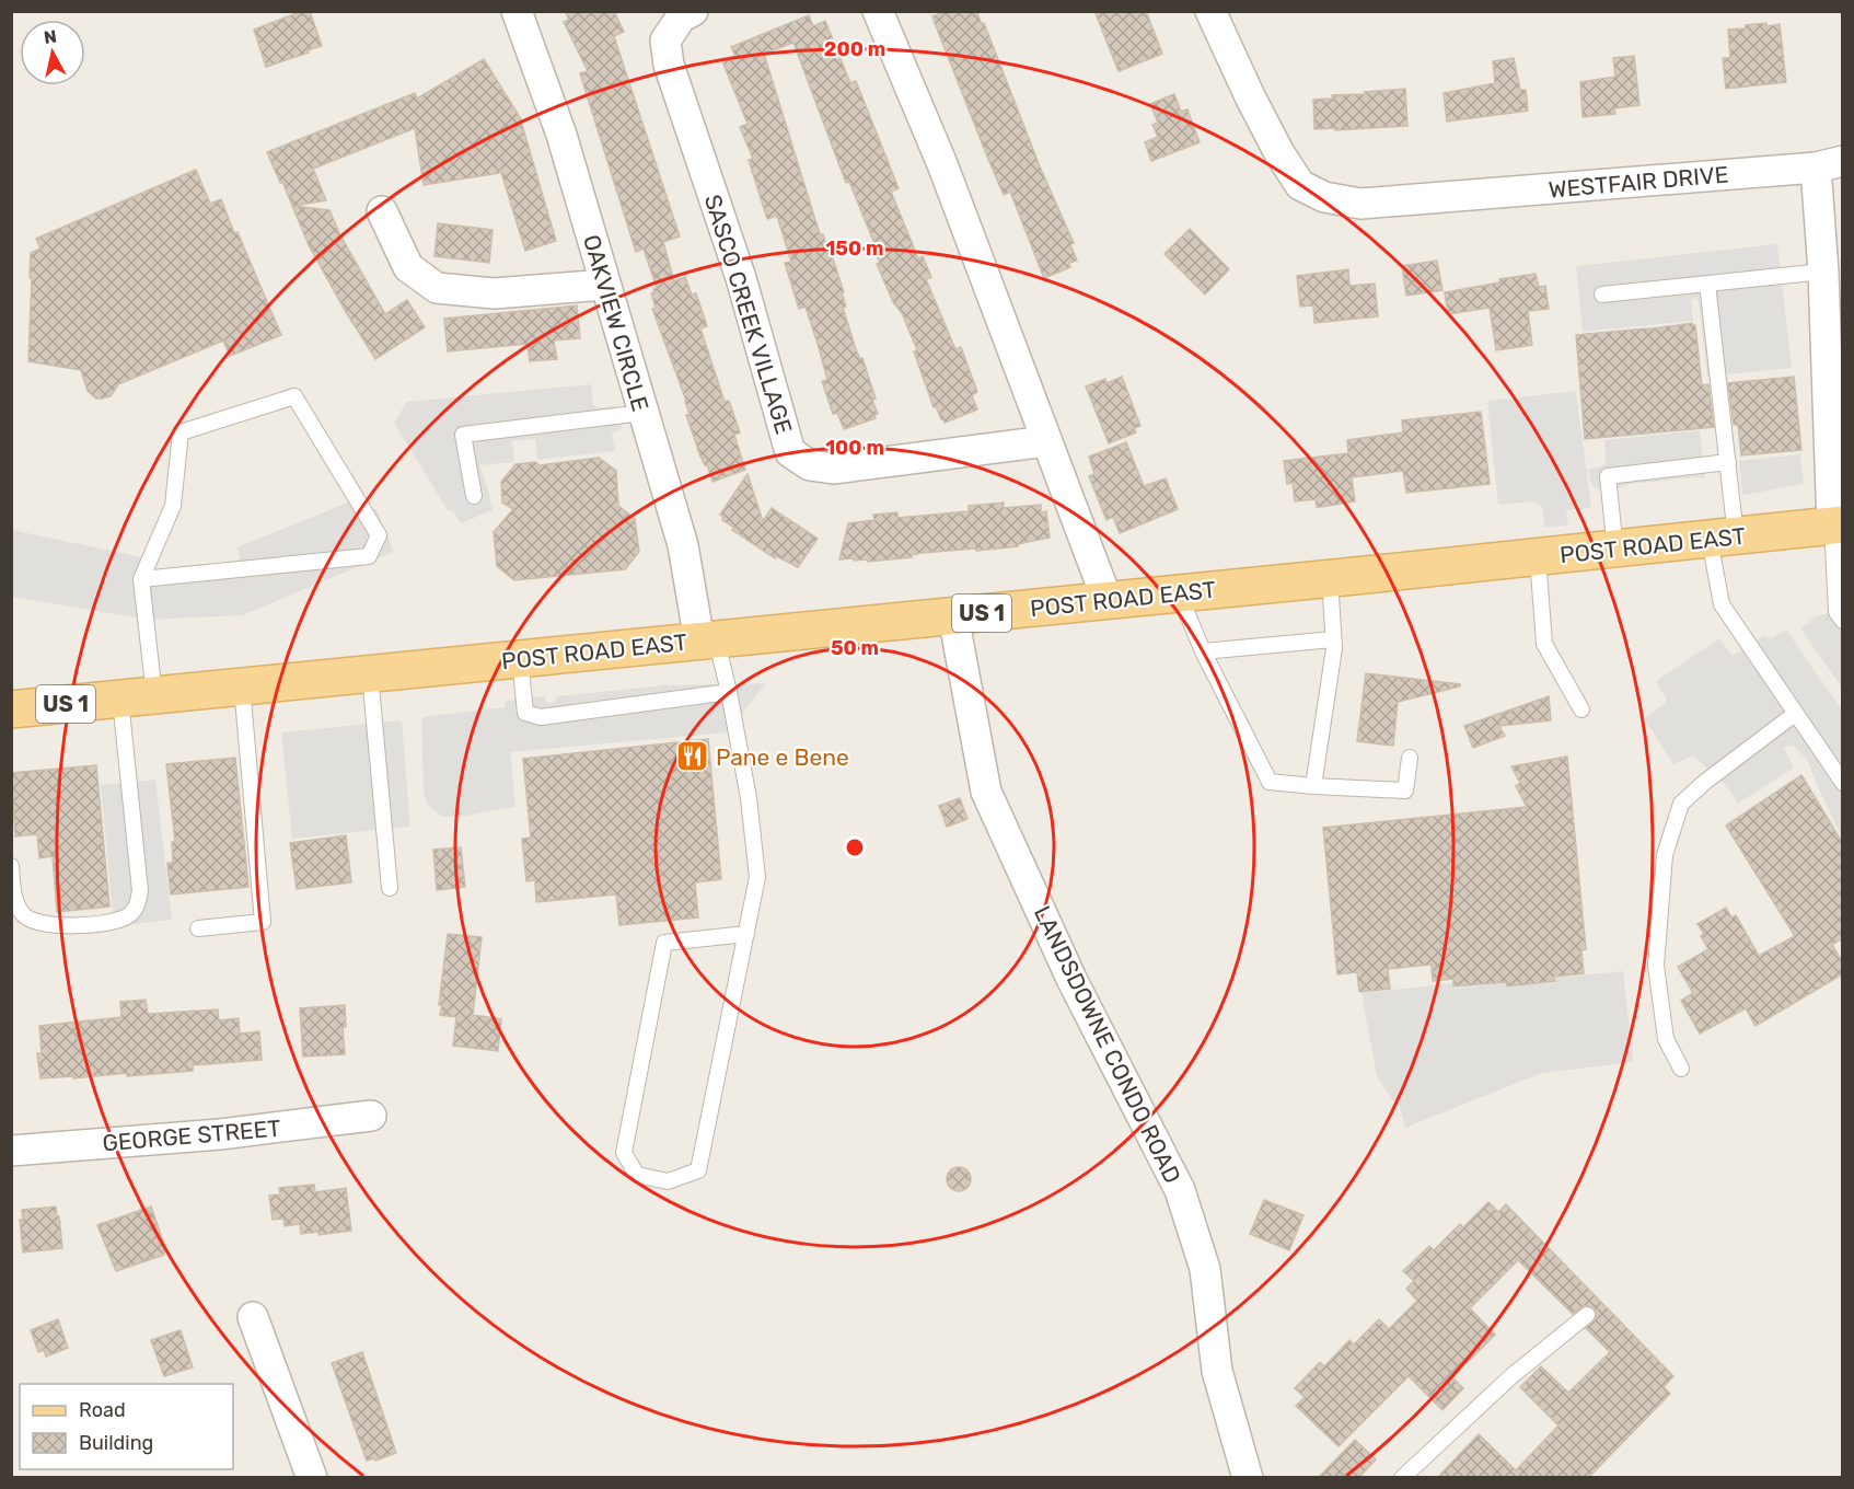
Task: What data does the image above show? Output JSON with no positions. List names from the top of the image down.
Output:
{
  "streets": {
    "main road": ["POST ROAD EAST", "US 1"],
    "street": [
      "WESTFAIR DRIVE",
      "SASCO CREEK VILLAGE",
      "OAKVIEW CIRCLE",
      "LANDSDOWNE CONDO ROAD",
      "GEORGE STREET"
    ]
  },
  "crossings": [
    ["WESTFAIR DRIVE", "POST ROAD EAST"],
    ["OAKVIEW CIRCLE", "POST ROAD EAST"],
    ["POST ROAD EAST", "LANDSDOWNE CONDO ROAD"]
  ],
  "places": {
    "restaurant": ["Pane e Bene"]
  },
  "legend": ["Road", "Building"],
  "north": "top",
  "rings": [
    "200 m",
    "150 m",
    "100 m",
    "50 m"
  ]
}
